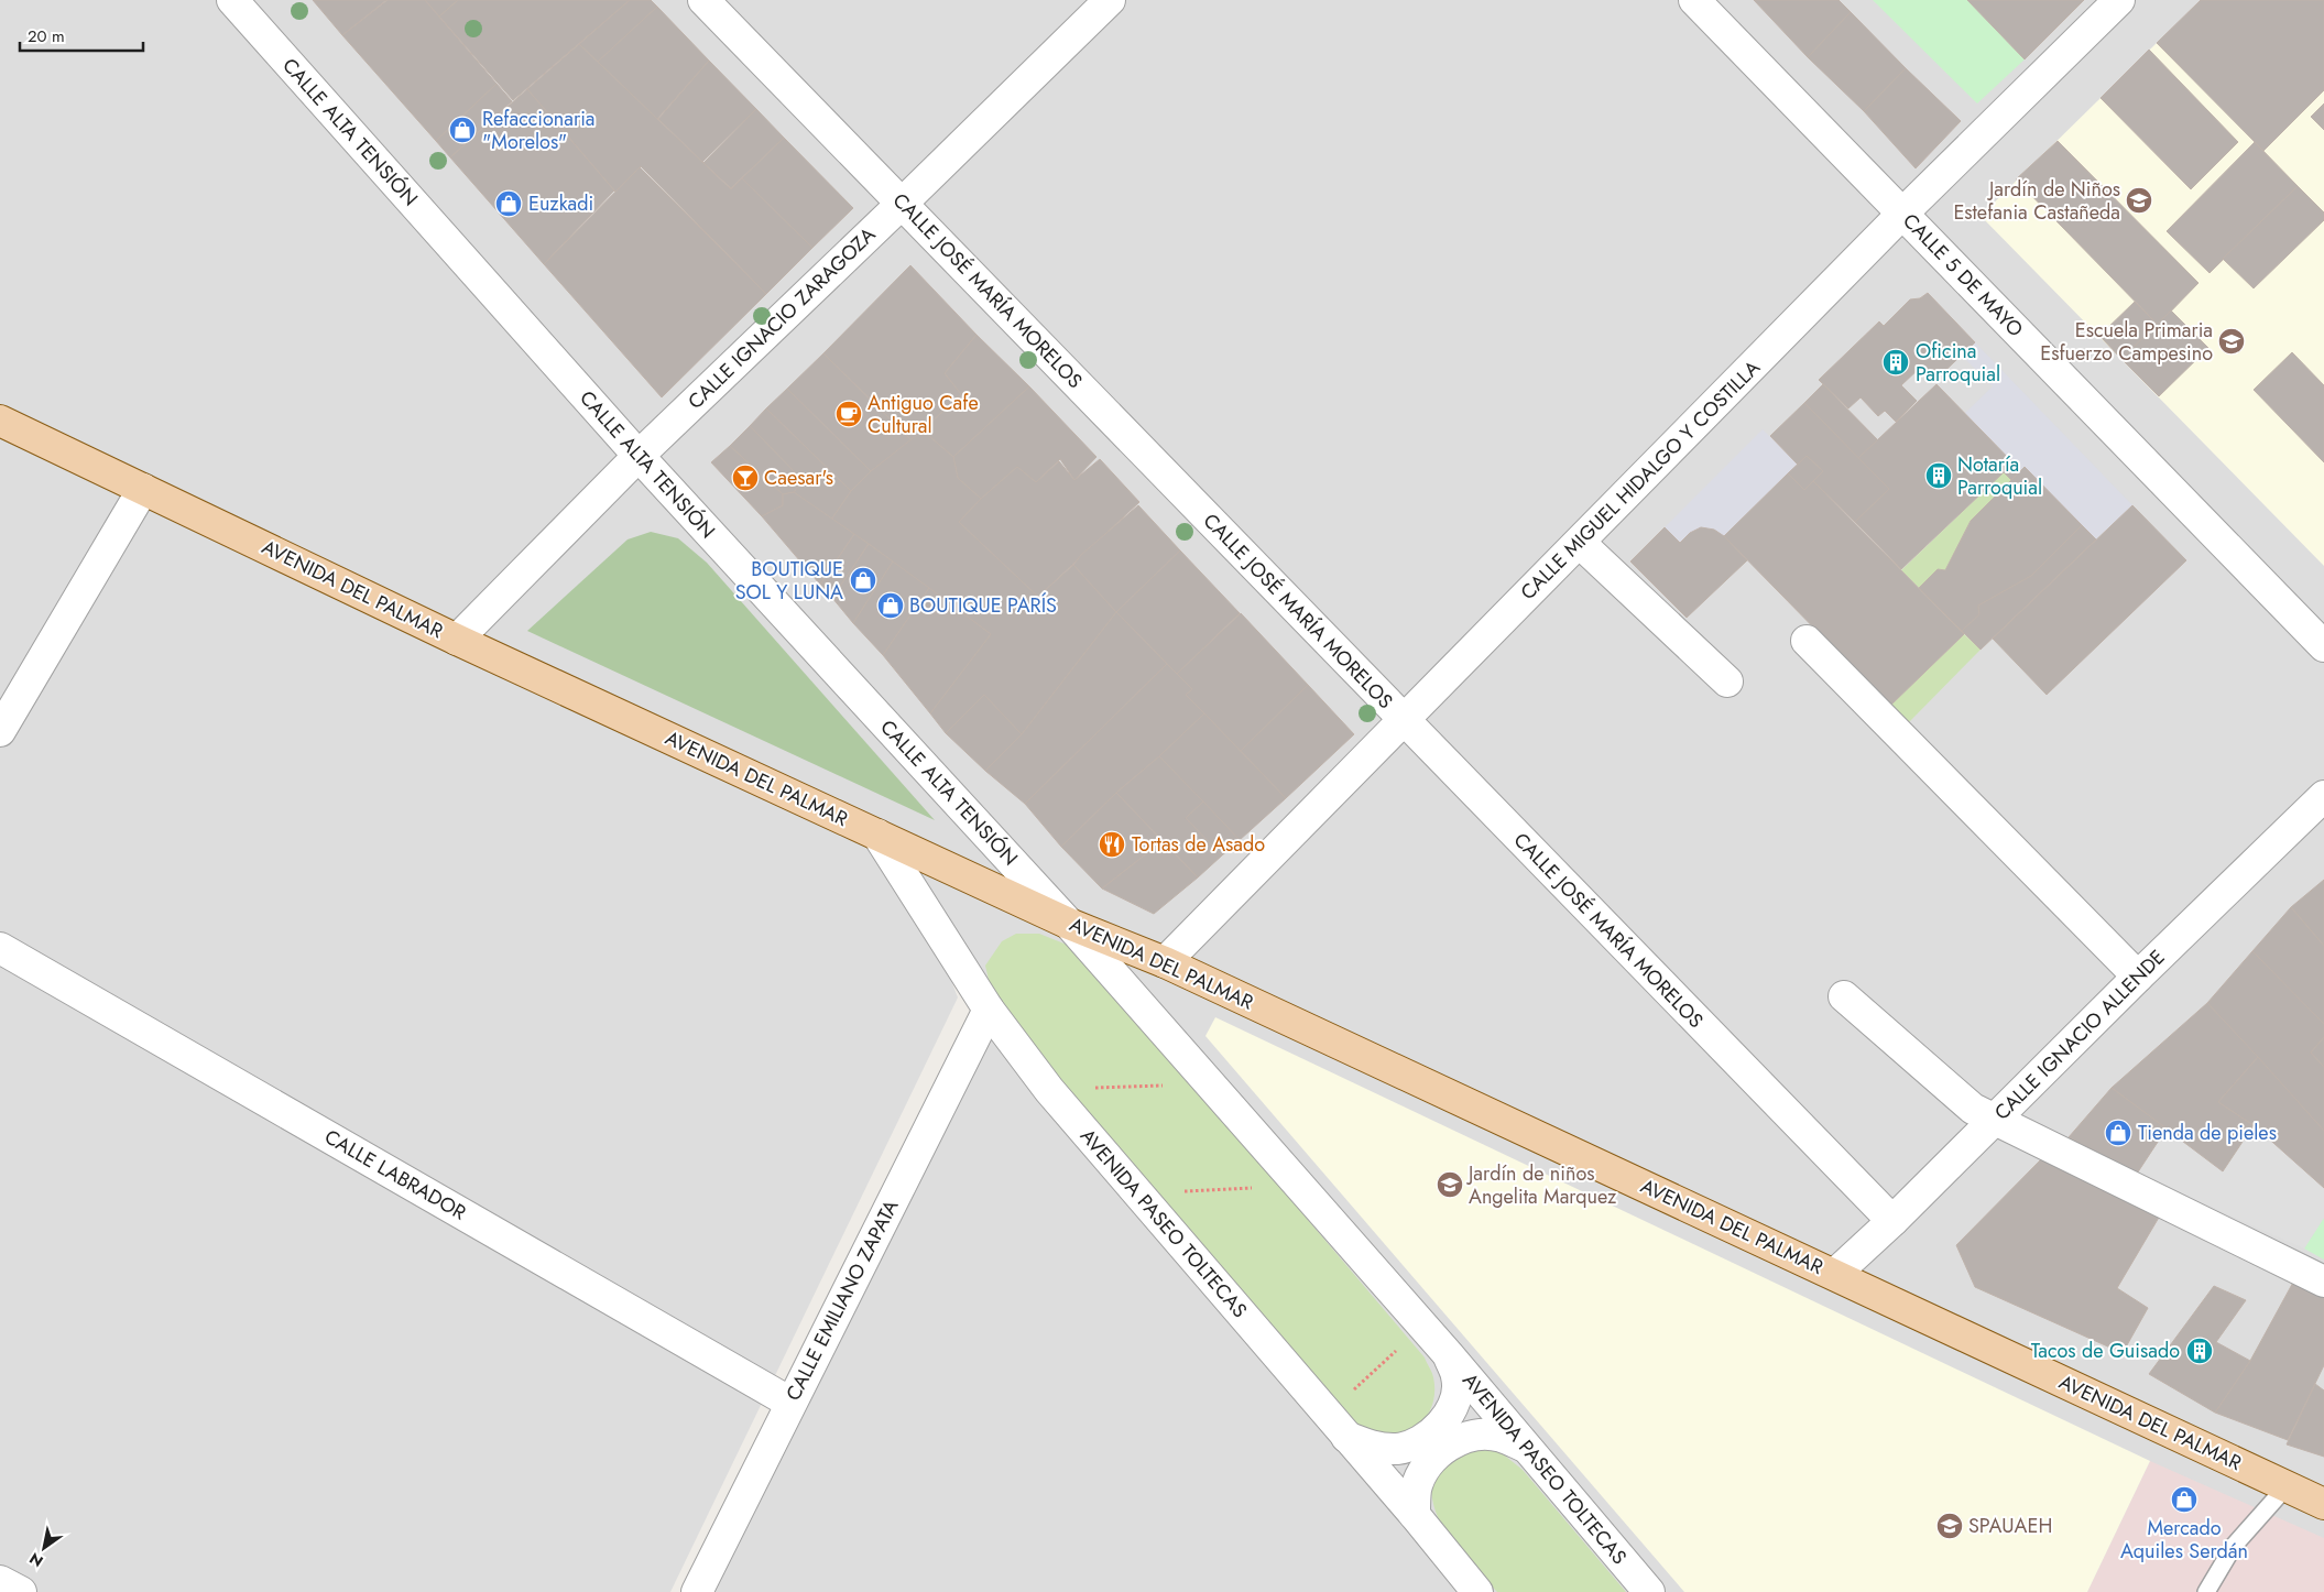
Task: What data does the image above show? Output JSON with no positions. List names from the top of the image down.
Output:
{
  "streets": {
    "main road": ["AVENIDA DEL PALMAR"],
    "street": [
      "CALLE ALTA TENSIÓN",
      "CALLE 5 DE MAYO",
      "CALLE JOSÉ MARÍA MORELOS",
      "CALLE IGNACIO ZARAGOZA",
      "CALLE MIGUEL HIDALGO Y COSTILLA",
      "CALLE IGNACIO ALLENDE",
      "CALLE LABRADOR",
      "AVENIDA PASEO TOLTECAS",
      "CALLE EMILIANO ZAPATA"
    ]
  },
  "crossings": [
    ["CALLE ALTA TENSIÓN", "CALLE IGNACIO ZARAGOZA"],
    ["CALLE ALTA TENSIÓN", "AVENIDA DEL PALMAR"],
    ["CALLE ALTA TENSIÓN", "AVENIDA PASEO TOLTECAS"],
    ["CALLE 5 DE MAYO", "CALLE MIGUEL HIDALGO Y COSTILLA"],
    ["CALLE JOSÉ MARÍA MORELOS", "CALLE IGNACIO ZARAGOZA"],
    ["CALLE JOSÉ MARÍA MORELOS", "CALLE MIGUEL HIDALGO Y COSTILLA"],
    ["CALLE JOSÉ MARÍA MORELOS", "CALLE IGNACIO ALLENDE"],
    ["CALLE IGNACIO ZARAGOZA", "AVENIDA DEL PALMAR"],
    ["CALLE MIGUEL HIDALGO Y COSTILLA", "AVENIDA DEL PALMAR"],
    ["AVENIDA DEL PALMAR", "CALLE IGNACIO ALLENDE"],
    ["AVENIDA DEL PALMAR", "AVENIDA PASEO TOLTECAS"],
    ["CALLE LABRADOR", "CALLE EMILIANO ZAPATA"],
    ["AVENIDA PASEO TOLTECAS", "CALLE EMILIANO ZAPATA"]
  ],
  "places": {
    "shop": [
      "Refaccionaria \"Morelos\"",
      "Euzkadi",
      "BOUTIQUE SOL Y LUNA",
      "BOUTIQUE PARÍS",
      "Tienda de pieles",
      "Mercado Aquiles Serdán"
    ],
    "school or university": [
      "Jardín de Niños Estefania Castañeda",
      "Escuela Primaria Esfuerzo Campesino",
      "Jardín de niños Angelita Marquez",
      "SPAUAEH"
    ],
    "building": ["Oficina Parroquial", "Notaría Parroquial", "Tacos de Guisado"],
    "cafe": ["Antiguo Cafe Cultural"],
    "bar": ["Caesar's"],
    "restaurant": ["Tortas de Asado"]
  },
  "scale_bar": "20 m",
  "north": "bottom left"
}
